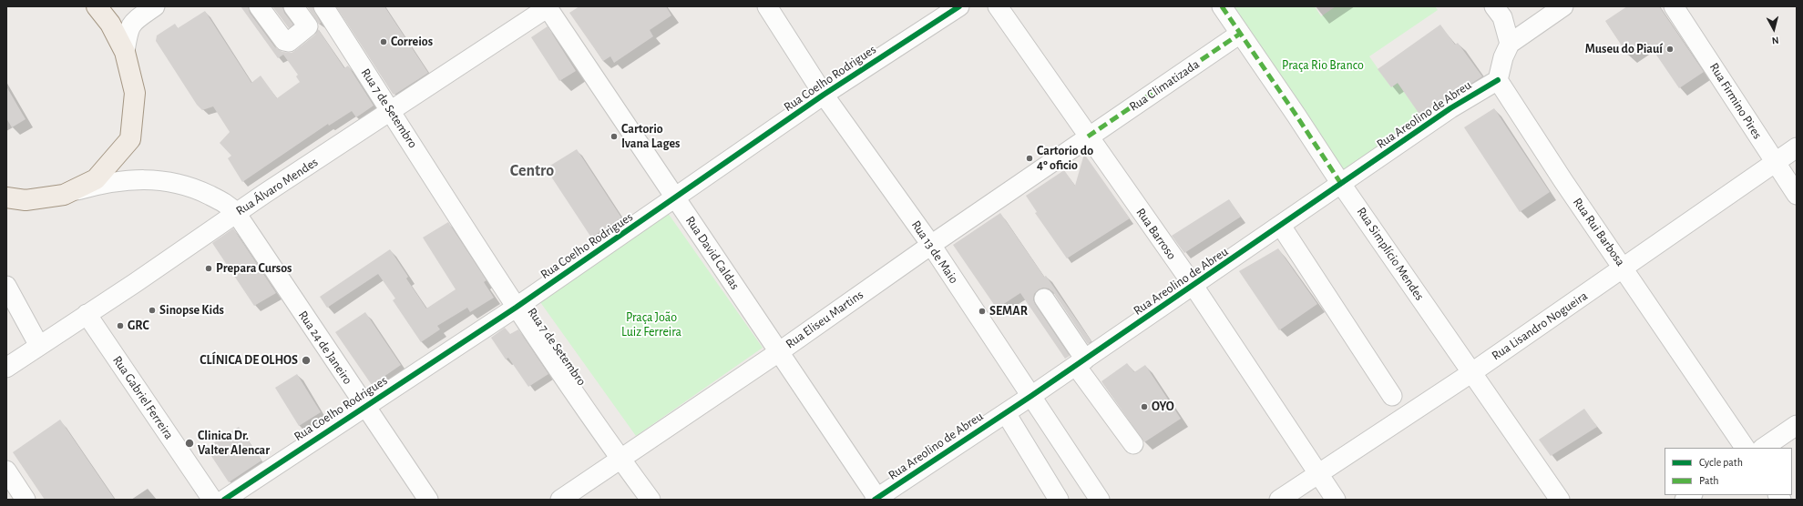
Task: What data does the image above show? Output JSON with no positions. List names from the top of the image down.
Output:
{
  "streets": {
    "street": [
      "Rua Coelho Rodrigues",
      "Rua Climatizada",
      "Rua Firmino Pires",
      "Rua 7 de Setembro",
      "Rua Areolino de Abreu",
      "Rua Álvaro Mendes",
      "Rua Rui Barbosa",
      "Rua Barroso",
      "Rua 13 de Maio",
      "Rua David Caldas",
      "Rua Simplício Mendes",
      "Rua Eliseu Martins",
      "Rua Lisandro Nogueira",
      "Rua 24 de Janeiro",
      "Rua Gabriel Ferreira"
    ]
  },
  "crossings": [
    ["Rua Coelho Rodrigues", "Rua 7 de Setembro"],
    ["Rua Coelho Rodrigues", "Rua 13 de Maio"],
    ["Rua Coelho Rodrigues", "Rua David Caldas"],
    ["Rua Coelho Rodrigues", "Rua 24 de Janeiro"],
    ["Rua Climatizada", "Rua Barroso"],
    ["Rua Climatizada", "Rua Simplício Mendes"],
    ["Rua Climatizada", "Rua Eliseu Martins"],
    ["Rua Firmino Pires", "Rua Lisandro Nogueira"],
    ["Rua 7 de Setembro", "Rua Álvaro Mendes"],
    ["Rua 7 de Setembro", "Rua Eliseu Martins"],
    ["Rua Areolino de Abreu", "Rua Rui Barbosa"],
    ["Rua Areolino de Abreu", "Rua Barroso"],
    ["Rua Areolino de Abreu", "Rua 13 de Maio"],
    ["Rua Areolino de Abreu", "Rua David Caldas"],
    ["Rua Areolino de Abreu", "Rua Simplício Mendes"],
    ["Rua Álvaro Mendes", "Rua David Caldas"],
    ["Rua Álvaro Mendes", "Rua 24 de Janeiro"],
    ["Rua Álvaro Mendes", "Rua Gabriel Ferreira"],
    ["Rua Rui Barbosa", "Rua Lisandro Nogueira"],
    ["Rua Barroso", "Rua Eliseu Martins"],
    ["Rua Barroso", "Rua Lisandro Nogueira"],
    ["Rua 13 de Maio", "Rua Eliseu Martins"],
    ["Rua David Caldas", "Rua Eliseu Martins"],
    ["Rua Simplício Mendes", "Rua Lisandro Nogueira"]
  ],
  "districts": ["Centro"],
  "parks": ["Praça Rio Branco", "Praça João Luiz Ferreira"],
  "places": [
    "Correios",
    "Museu do Piauí",
    "Cartorio Ivana Lages",
    "Cartorio do 4º oficio",
    "Prepara Cursos",
    "Sinopse Kids",
    "SEMAR",
    "GRC",
    "CLÍNICA DE OLHOS",
    "OYO",
    "Clinica Dr. Valter Alencar"
  ],
  "legend": ["Cycle path", "Path"],
  "north": "bottom"
}
